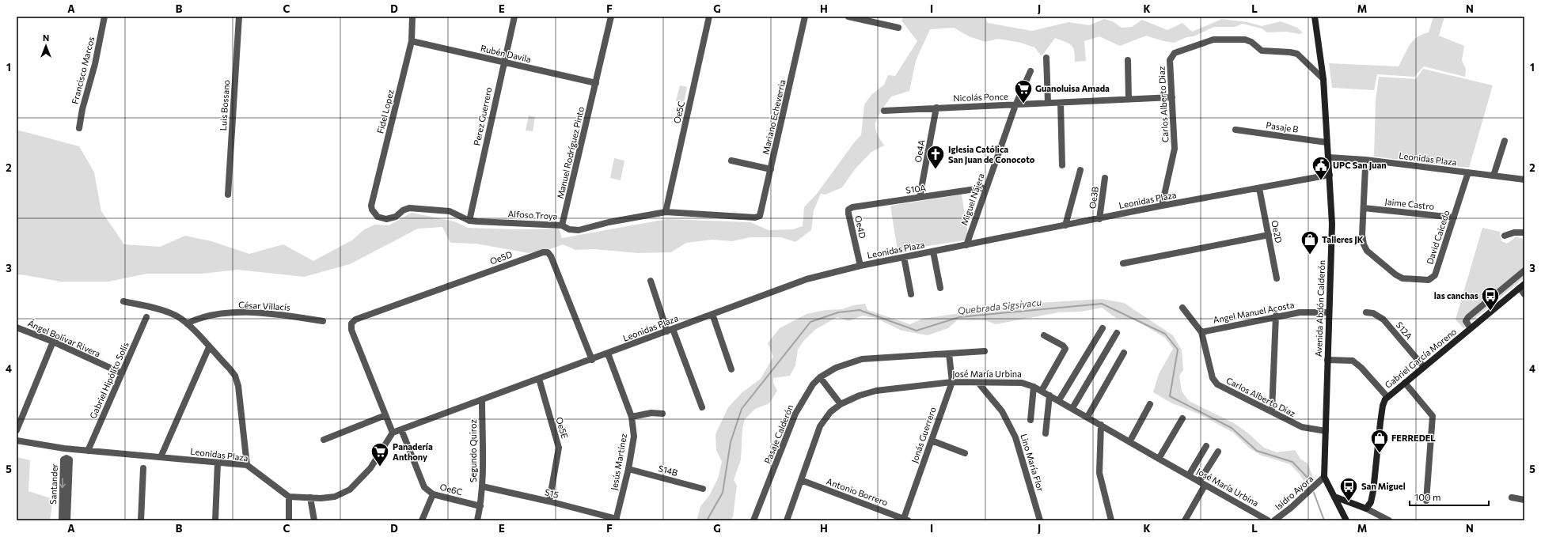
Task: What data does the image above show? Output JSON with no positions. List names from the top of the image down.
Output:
{
  "streets": {
    "street": [
      "Rubén Davila",
      "Francisco Marcos",
      "Nicolás Ponce",
      "Carlos Alberto Diaz",
      "Luis Bossano",
      "Fidel Lopez",
      "Oe5C",
      "Perez Guerrero",
      "Mariano Echeverria",
      "Pasaje B",
      "Oe4A",
      "Manuel Rodríguez Pinto",
      "Leonidas Plaza",
      "S10A",
      "Oe3B",
      "Miguel Nájera",
      "Jaime Castro",
      "Alfoso Troya",
      "Oe4D",
      "Oe2D",
      "David Caicedo",
      "Oe5D",
      "César Villacís",
      "Avenida Abdón Calderón",
      "Angel Manuel Acosta",
      "S12A",
      "Ángel Bolívar Rivera",
      "Gabriel García Moreno",
      "José María Urbina",
      "Gabriel Hipólito Solís",
      "Oe5E",
      "Pasaje Calderón",
      "Jonás Guerrero",
      "Segundo Quiroz",
      "Jesús Martínez",
      "Lino María Flor",
      "S14B",
      "Santander",
      "Oe6C",
      "Antonio Borrero",
      "Isidro Ayora",
      "S15"
    ]
  },
  "crossings": [
    ["Rubén Davila", "Fidel Lopez"],
    ["Rubén Davila", "Perez Guerrero"],
    ["Rubén Davila", "Manuel Rodríguez Pinto"],
    ["Nicolás Ponce", "Carlos Alberto Diaz"],
    ["Nicolás Ponce", "Oe4A"],
    ["Nicolás Ponce", "Miguel Nájera"],
    ["Carlos Alberto Diaz", "Leonidas Plaza"],
    ["Carlos Alberto Diaz", "Avenida Abdón Calderón"],
    ["Carlos Alberto Diaz", "Angel Manuel Acosta"],
    ["Fidel Lopez", "Alfoso Troya"],
    ["Oe5C", "Alfoso Troya"],
    ["Perez Guerrero", "Alfoso Troya"],
    ["Mariano Echeverria", "Alfoso Troya"],
    ["Pasaje B", "Avenida Abdón Calderón"],
    ["Oe4A", "S10A"],
    ["Manuel Rodríguez Pinto", "Alfoso Troya"],
    ["Leonidas Plaza", "Oe3B"],
    ["Leonidas Plaza", "Miguel Nájera"],
    ["Leonidas Plaza", "Oe4D"],
    ["Leonidas Plaza", "Oe2D"],
    ["Leonidas Plaza", "David Caicedo"],
    ["Leonidas Plaza", "Oe5D"],
    ["Leonidas Plaza", "Avenida Abdón Calderón"],
    ["Leonidas Plaza", "Gabriel Hipólito Solís"],
    ["Leonidas Plaza", "Oe5E"],
    ["Leonidas Plaza", "Segundo Quiroz"],
    ["Leonidas Plaza", "Jesús Martínez"],
    ["Leonidas Plaza", "Oe6C"],
    ["S10A", "Miguel Nájera"],
    ["S10A", "Oe4D"],
    ["Jaime Castro", "David Caicedo"],
    ["Avenida Abdón Calderón", "Angel Manuel Acosta"],
    ["Avenida Abdón Calderón", "Isidro Ayora"],
    ["S12A", "Gabriel García Moreno"],
    ["Ángel Bolívar Rivera", "Gabriel Hipólito Solís"],
    ["José María Urbina", "Jonás Guerrero"],
    ["José María Urbina", "Lino María Flor"],
    ["José María Urbina", "Antonio Borrero"],
    ["Oe5E", "S15"],
    ["Pasaje Calderón", "Jonás Guerrero"],
    ["Jonás Guerrero", "Antonio Borrero"],
    ["Segundo Quiroz", "Oe6C"],
    ["Segundo Quiroz", "S15"],
    ["Jesús Martínez", "S14B"],
    ["Jesús Martínez", "S15"]
  ],
  "water": ["Quebrada Sigsiyacu"],
  "places": {
    "supermarket": ["Guanoluisa Amada", "Panadería Anthony"],
    "church": ["Iglesia Católica San Juan de Conocoto"],
    "public building": ["UPC San Juan"],
    "shop": ["Talleres JK", "FERREDEL"],
    "bus stop": ["las canchas", "San Miguel"]
  },
  "scale_bar": "100 m",
  "north": "top",
  "grid": {
    "columns": [
      "A",
      "B",
      "C",
      "D",
      "E",
      "F",
      "G",
      "H",
      "I",
      "J",
      "K",
      "L",
      "M",
      "N"
    ],
    "rows": [
      "1",
      "2",
      "3",
      "4",
      "5"
    ]
  }
}
